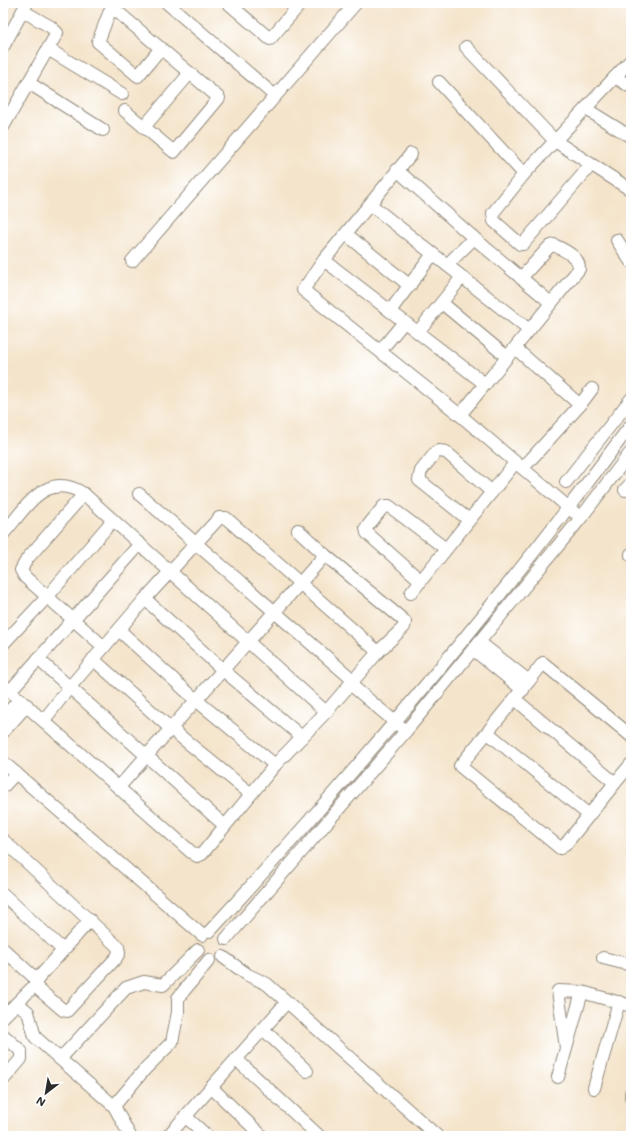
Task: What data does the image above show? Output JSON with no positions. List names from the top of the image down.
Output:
{
  "north": "bottom left"
}
